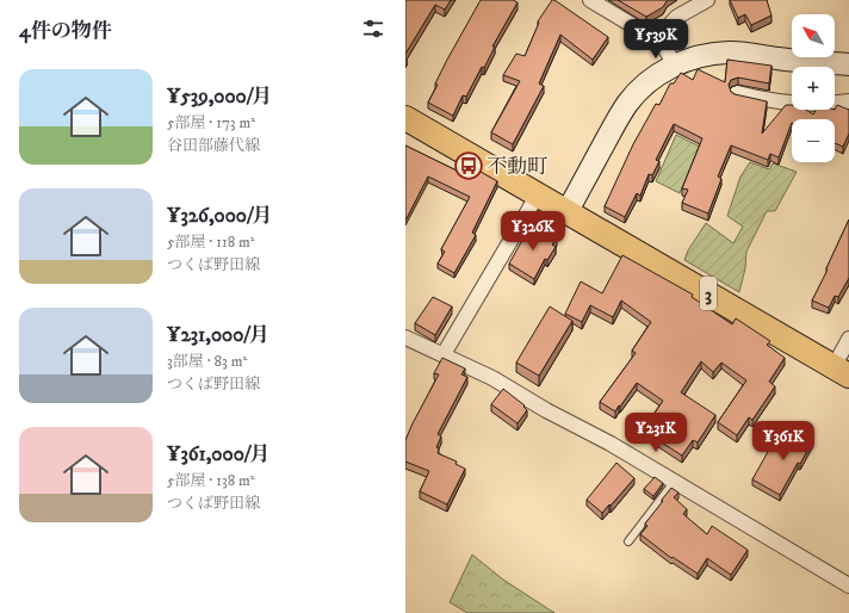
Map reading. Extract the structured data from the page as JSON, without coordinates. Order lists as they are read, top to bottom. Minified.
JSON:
{"streets":{"main road":["3"]},"places":{"bus stop":["不動町"]},"north":"top left","page":{"heading":"4件の物件","map_buttons":["+","−"],"price":["¥539K","¥326K","¥231K","¥361K"],"list":[{"name":"¥539,000/月","note":"5部屋 · 173 m² · 谷田部藤代線"},{"name":"¥326,000/月","note":"5部屋 · 118 m² · つくば野田線"},{"name":"¥231,000/月","note":"3部屋 · 83 m² · つくば野田線"},{"name":"¥361,000/月","note":"5部屋 · 138 m² · つくば野田線"}]}}
